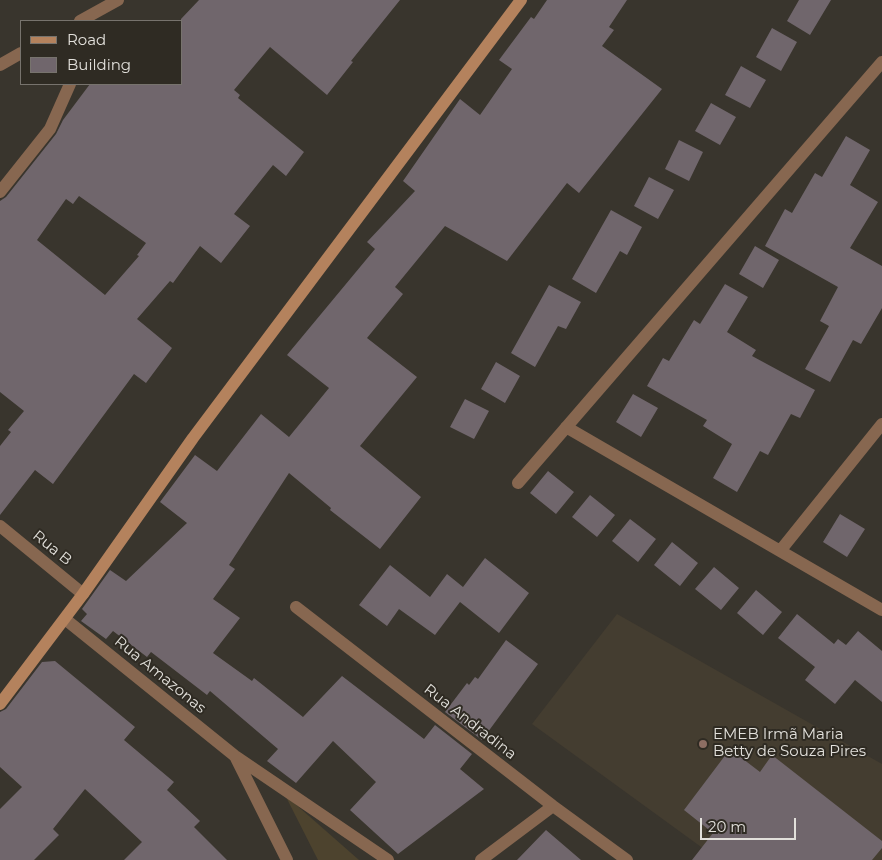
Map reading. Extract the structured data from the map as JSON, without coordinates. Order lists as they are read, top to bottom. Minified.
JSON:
{"streets":{"street":["Rua B","Rua Amazonas","Rua Andradina"]},"places":["EMEB Irmã Maria Betty de Souza Pires"],"legend":["Road","Building"],"scale_bar":"20 m"}
